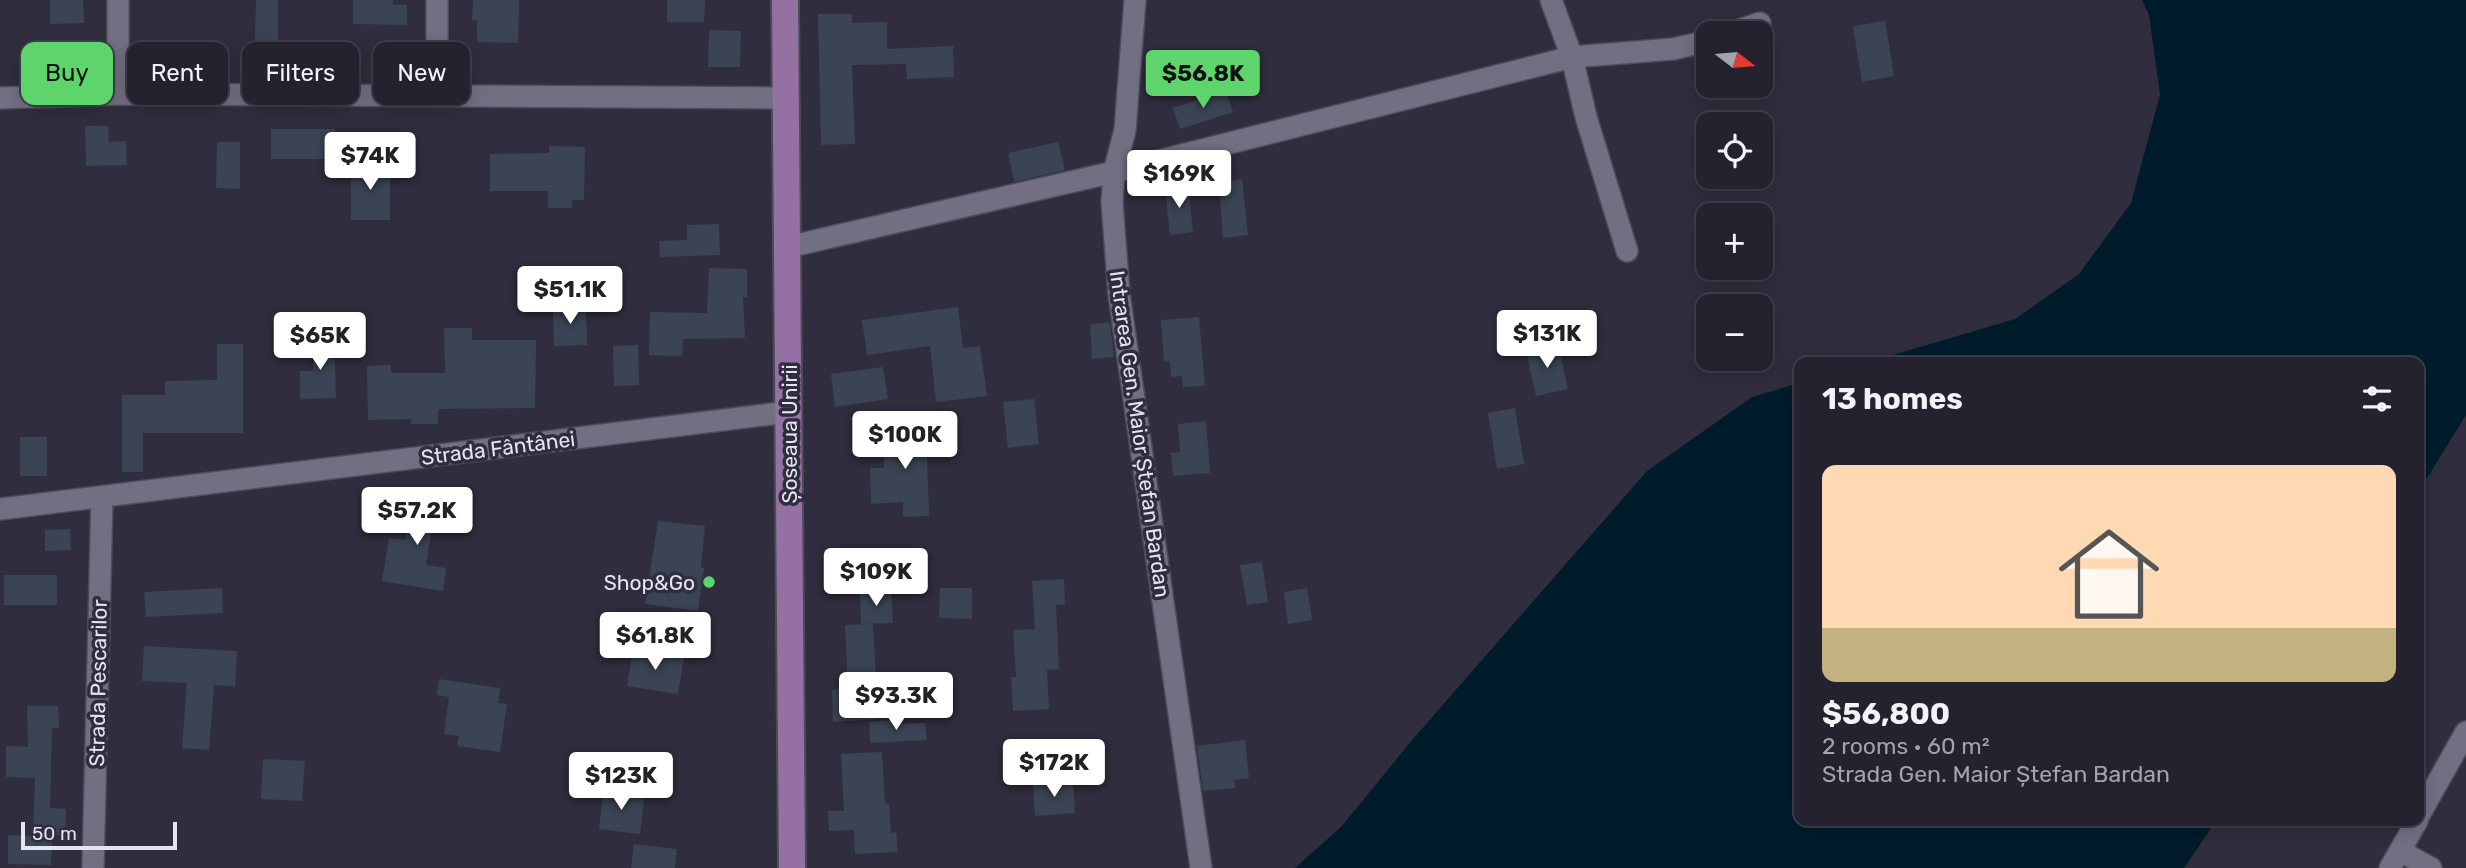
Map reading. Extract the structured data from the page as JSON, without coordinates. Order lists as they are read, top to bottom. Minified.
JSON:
{"streets":{"main road":["Șoseaua Unirii"],"street":["Intrarea Gen. Maior Ștefan Bardan","Strada Fântânei","Strada Pescarilor"]},"crossings":[["Șoseaua Unirii","Strada Fântânei"],["Strada Fântânei","Strada Pescarilor"]],"places":["Shop&Go"],"scale_bar":"50 m","north":"right","page":{"map_buttons":["+","−"],"chip":["Buy","Rent","Filters","New"],"price":["$56.8K","$74K","$169K","$51.1K","$131K","$65K","$100K","$57.2K","$109K","$61.8K","$93.3K","$172K","$123K"],"heading":"13 homes","list":[{"name":"$56,800","note":"2 rooms · 60 m² · Strada Gen. Maior Ștefan Bardan"}],"scale":"50 m"}}
